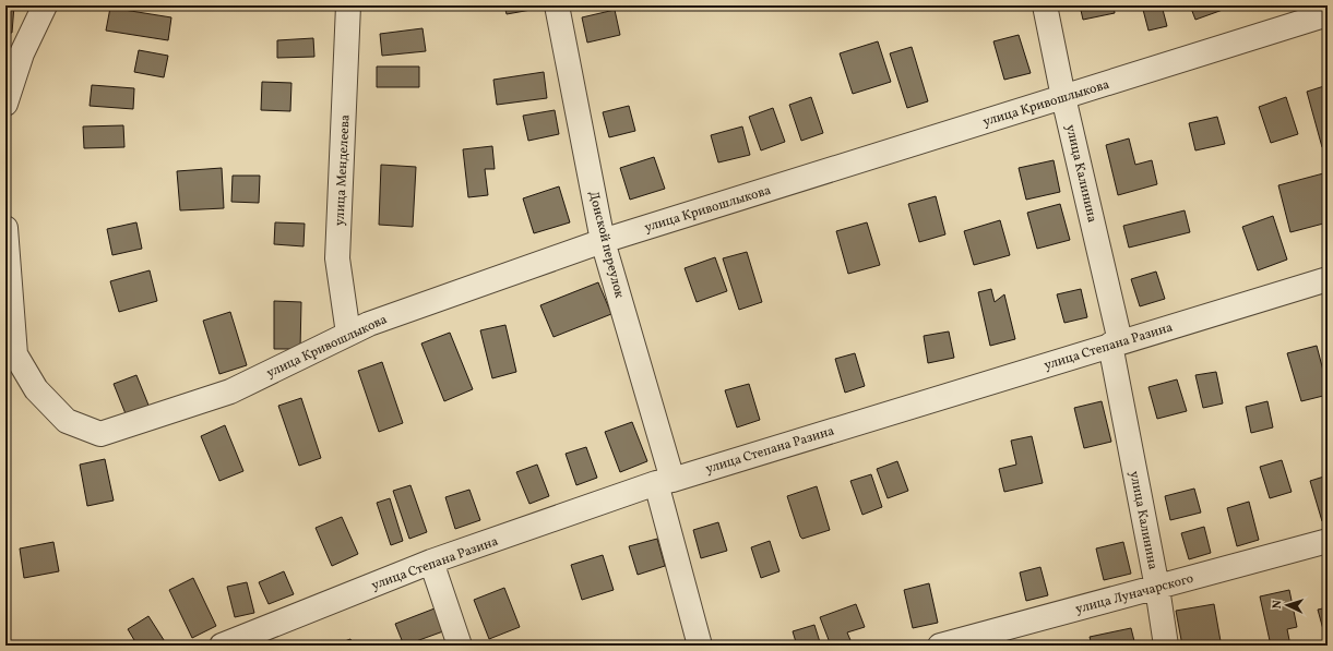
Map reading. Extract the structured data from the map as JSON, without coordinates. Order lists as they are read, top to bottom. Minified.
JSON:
{"streets":{"street":["улица Кривошлыкова","улица Менделеева","улица Калинина","Донской переулок","улица Степана Разина","улица Луначарского"]},"crossings":[["улица Кривошлыкова","улица Менделеева"],["улица Кривошлыкова","улица Калинина"],["улица Кривошлыкова","Донской переулок"],["улица Калинина","улица Степана Разина"],["улица Калинина","улица Луначарского"],["Донской переулок","улица Степана Разина"]],"north":"left"}
